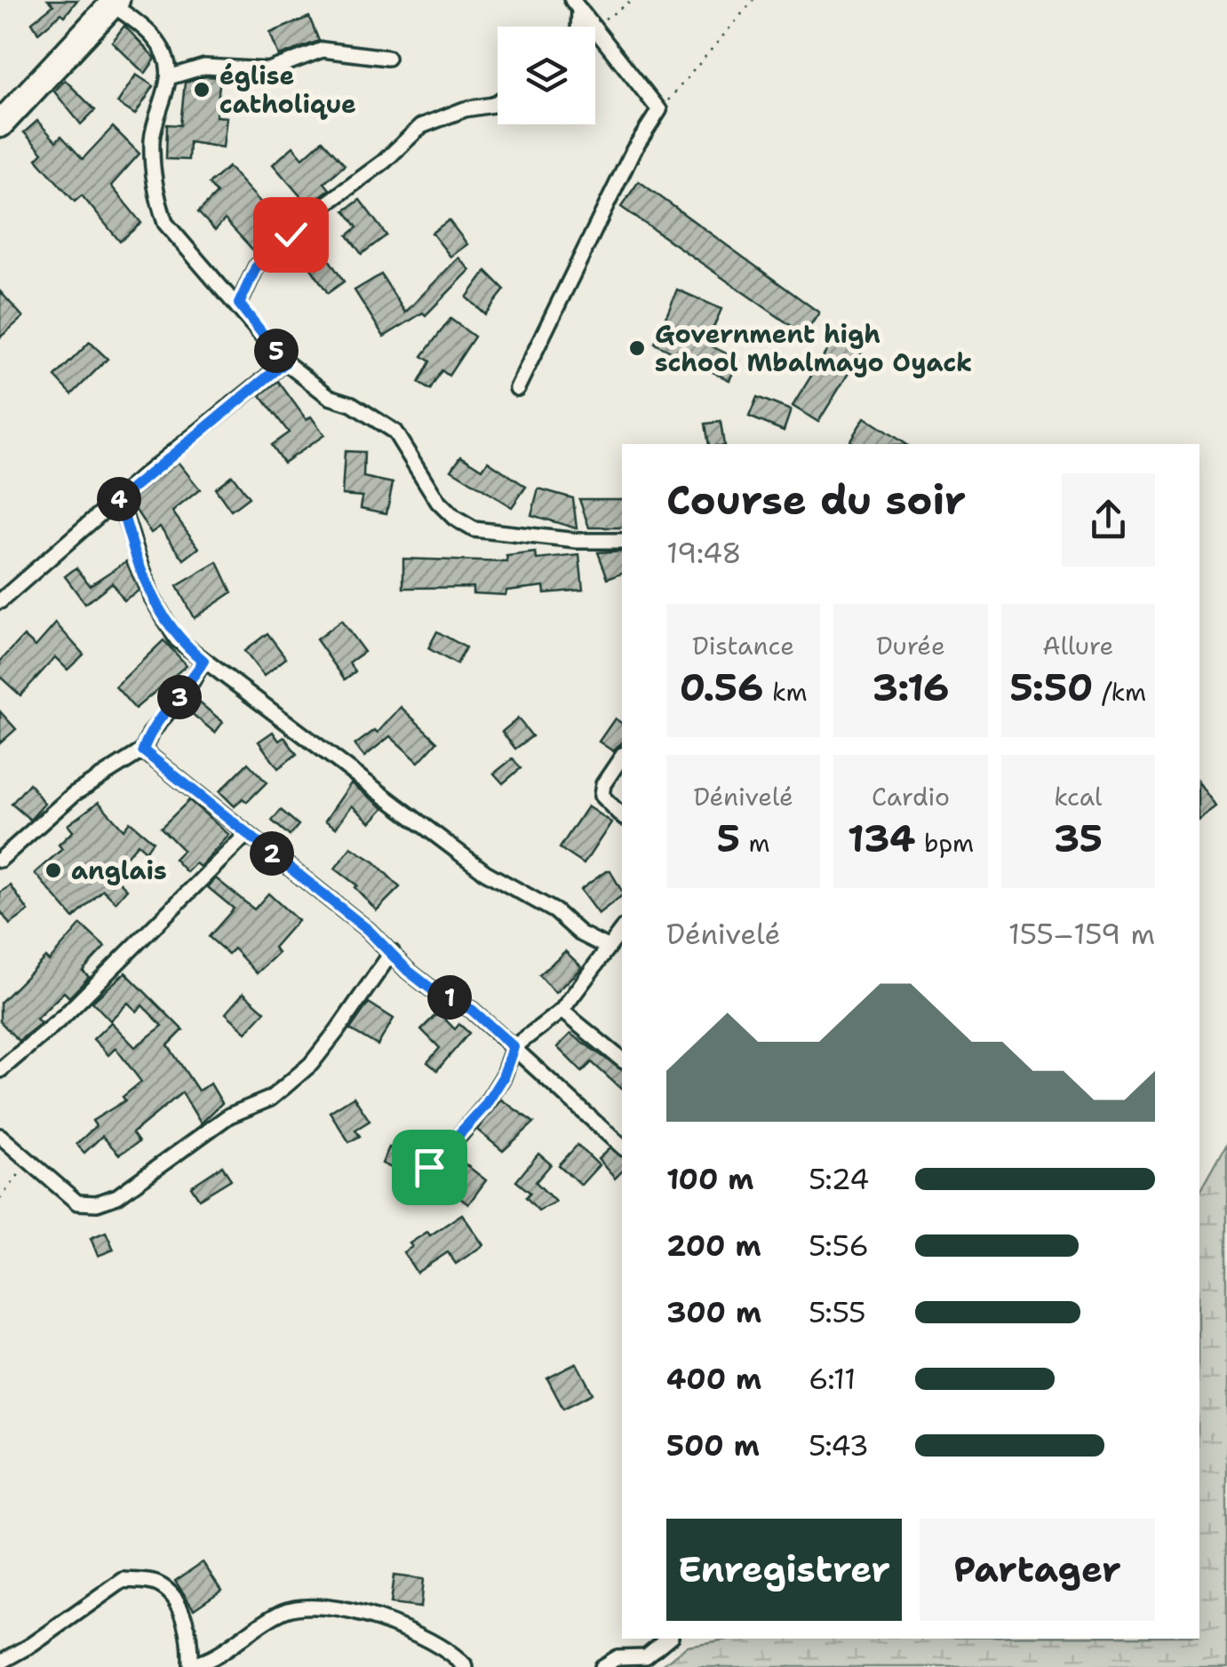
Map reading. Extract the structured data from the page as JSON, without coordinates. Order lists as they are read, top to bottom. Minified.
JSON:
{"places":["église catholique","Government high school Mbalmayo Oyack","anglais"],"page":{"pins":["5","4","3","2","1"],"heading":["Course du soir","19:48"],"stats":[["Distance","0.56 km"],["Durée","3:16"],["Allure","5:50 /km"],["Dénivelé","5 m"],["Cardio","134 bpm"],["kcal","35"]],"chart":["Dénivelé","155–159 m"],"list":[{"name":"100 m","note":"5:24"},{"name":"200 m","note":"5:56"},{"name":"300 m","note":"5:55"},{"name":"400 m","note":"6:11"},{"name":"500 m","note":"5:43"}],"buttons":["Enregistrer","Partager"]}}
